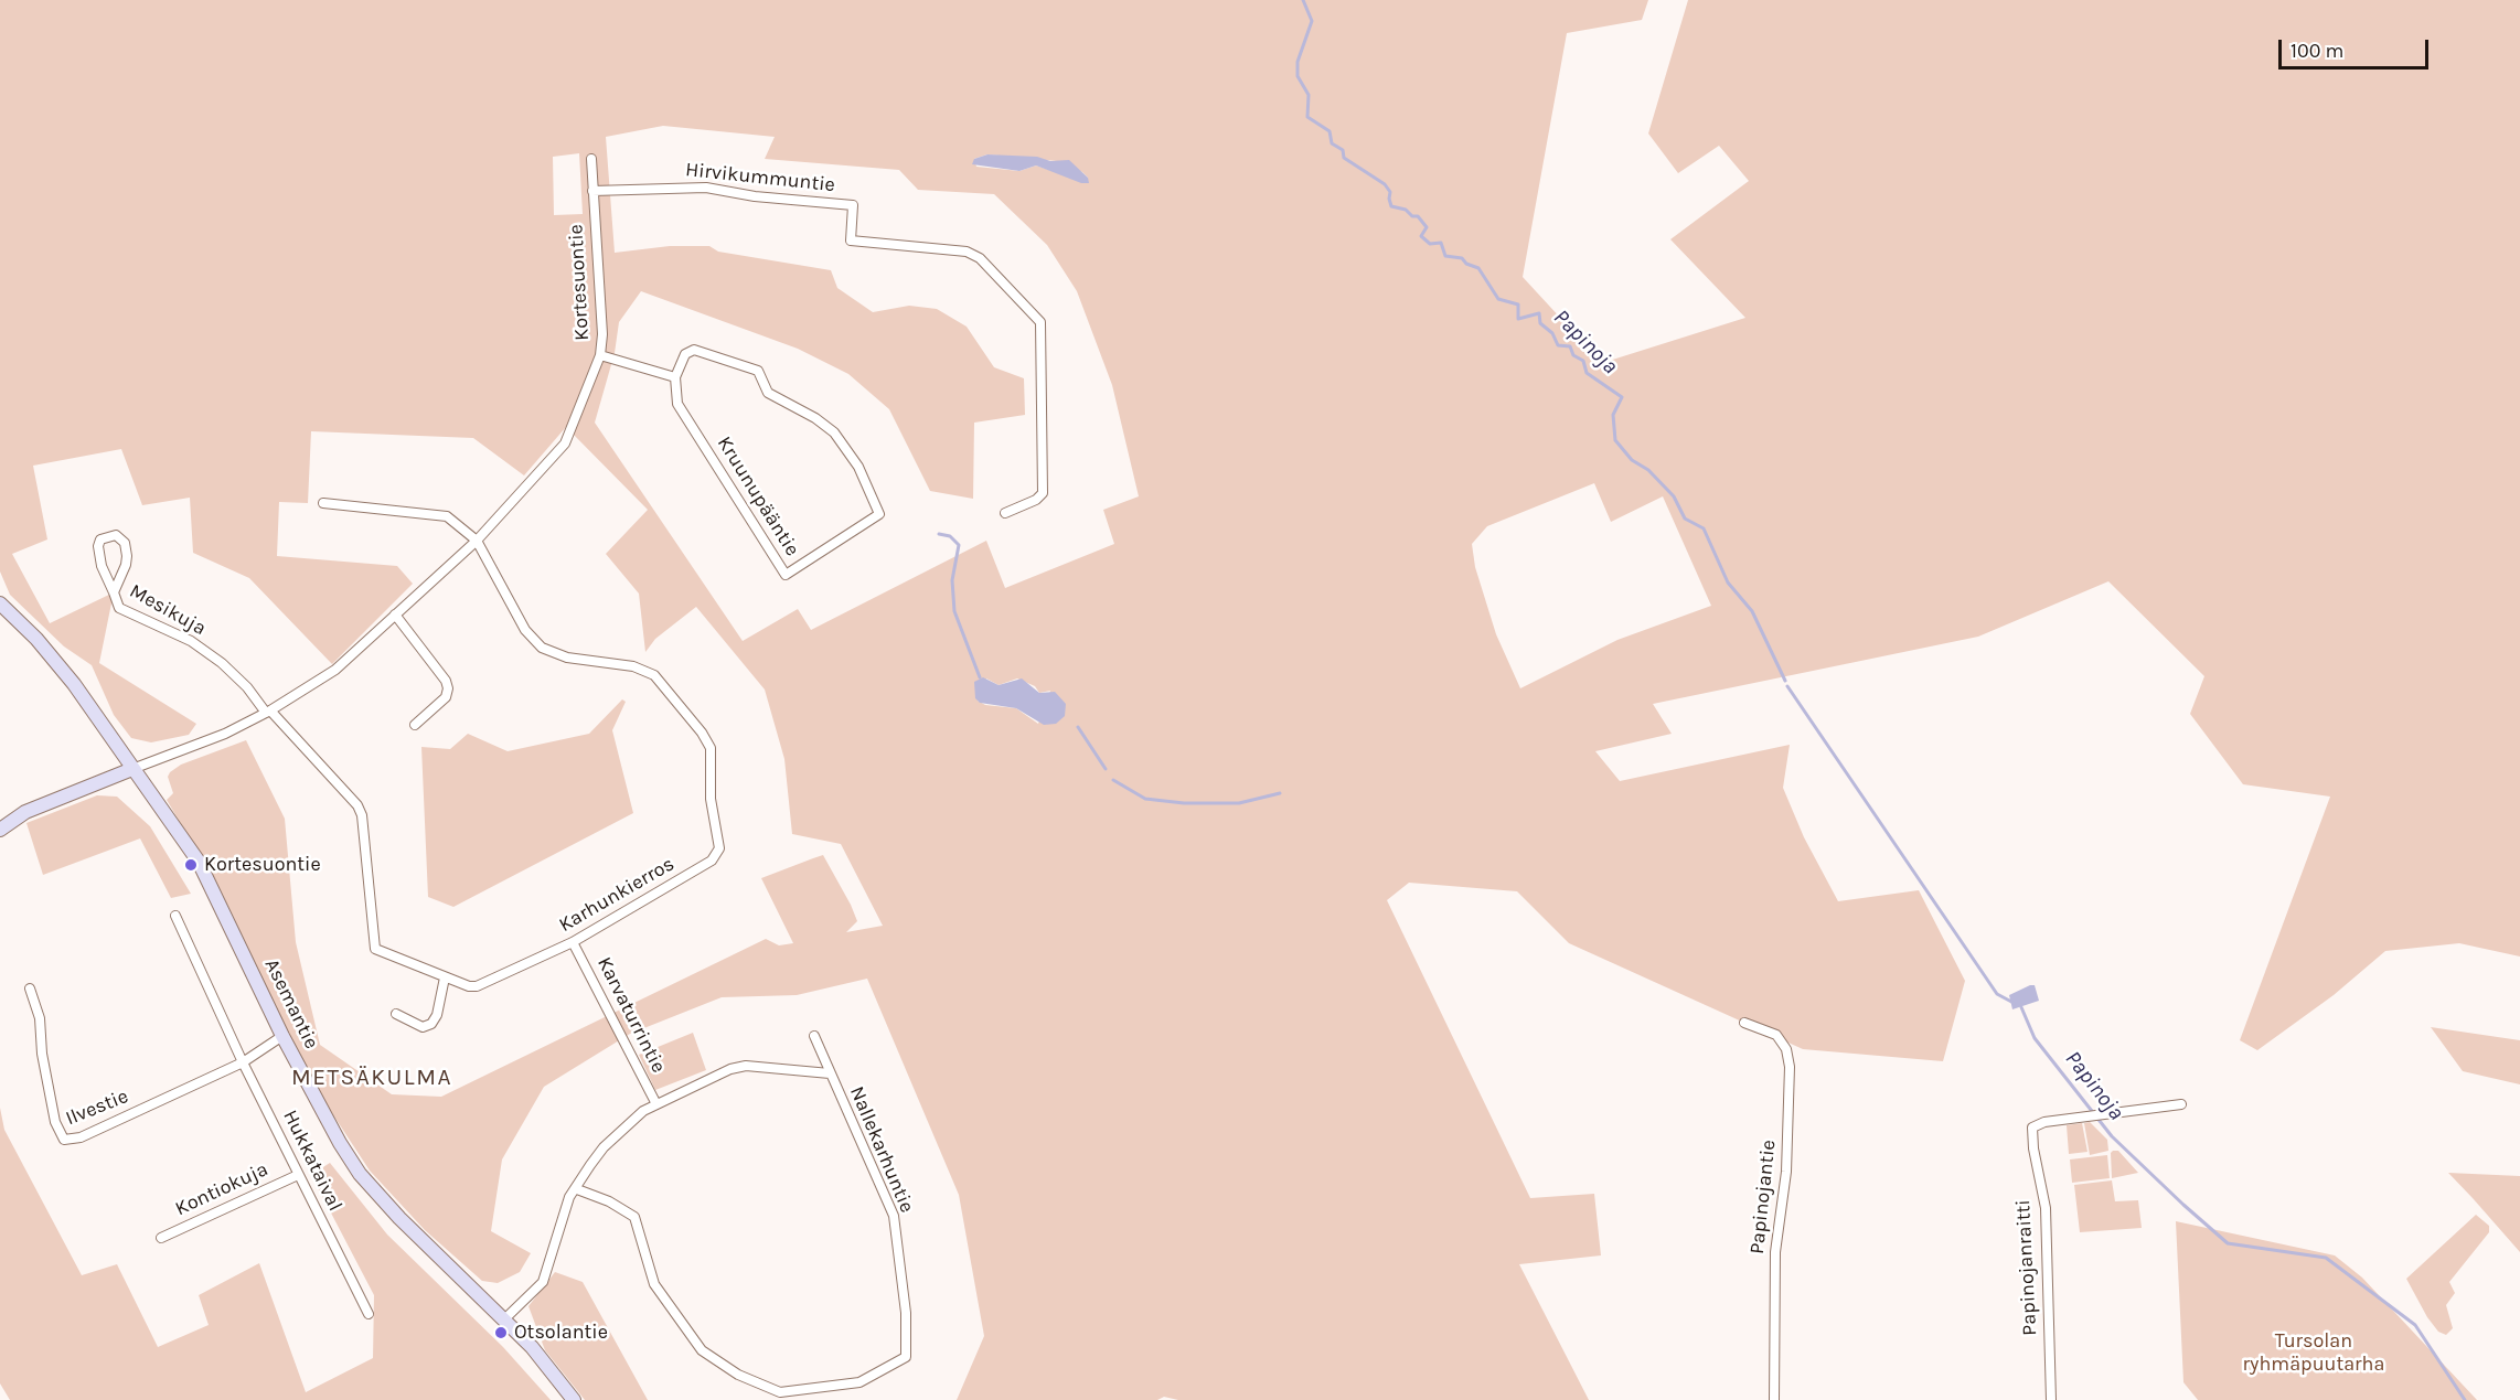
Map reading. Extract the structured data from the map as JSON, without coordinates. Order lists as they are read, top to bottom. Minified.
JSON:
{"streets":{"main road":["Asemantie"],"street":["Hirvikummuntie","Kortesuontie","Kruunupääntie","Mesikuja","Karhunkierros","Karvaturrintie","Ilvestie","Nallekarhuntie","Hukkataival","Kontiokuja","Papinojantie","Papinojanraitti"]},"crossings":[["Hirvikummuntie","Kortesuontie"],["Kortesuontie","Mesikuja"],["Kortesuontie","Karhunkierros"],["Kortesuontie","Asemantie"],["Mesikuja","Karhunkierros"],["Karhunkierros","Karvaturrintie"],["Asemantie","Ilvestie"],["Ilvestie","Hukkataival"],["Hukkataival","Kontiokuja"]],"districts":["METSÄKULMA"],"water":["Papinoja"],"parks":["Tursolan ryhmäpuutarha"],"places":["Kortesuontie","Otsolantie"],"scale_bar":"100 m"}
